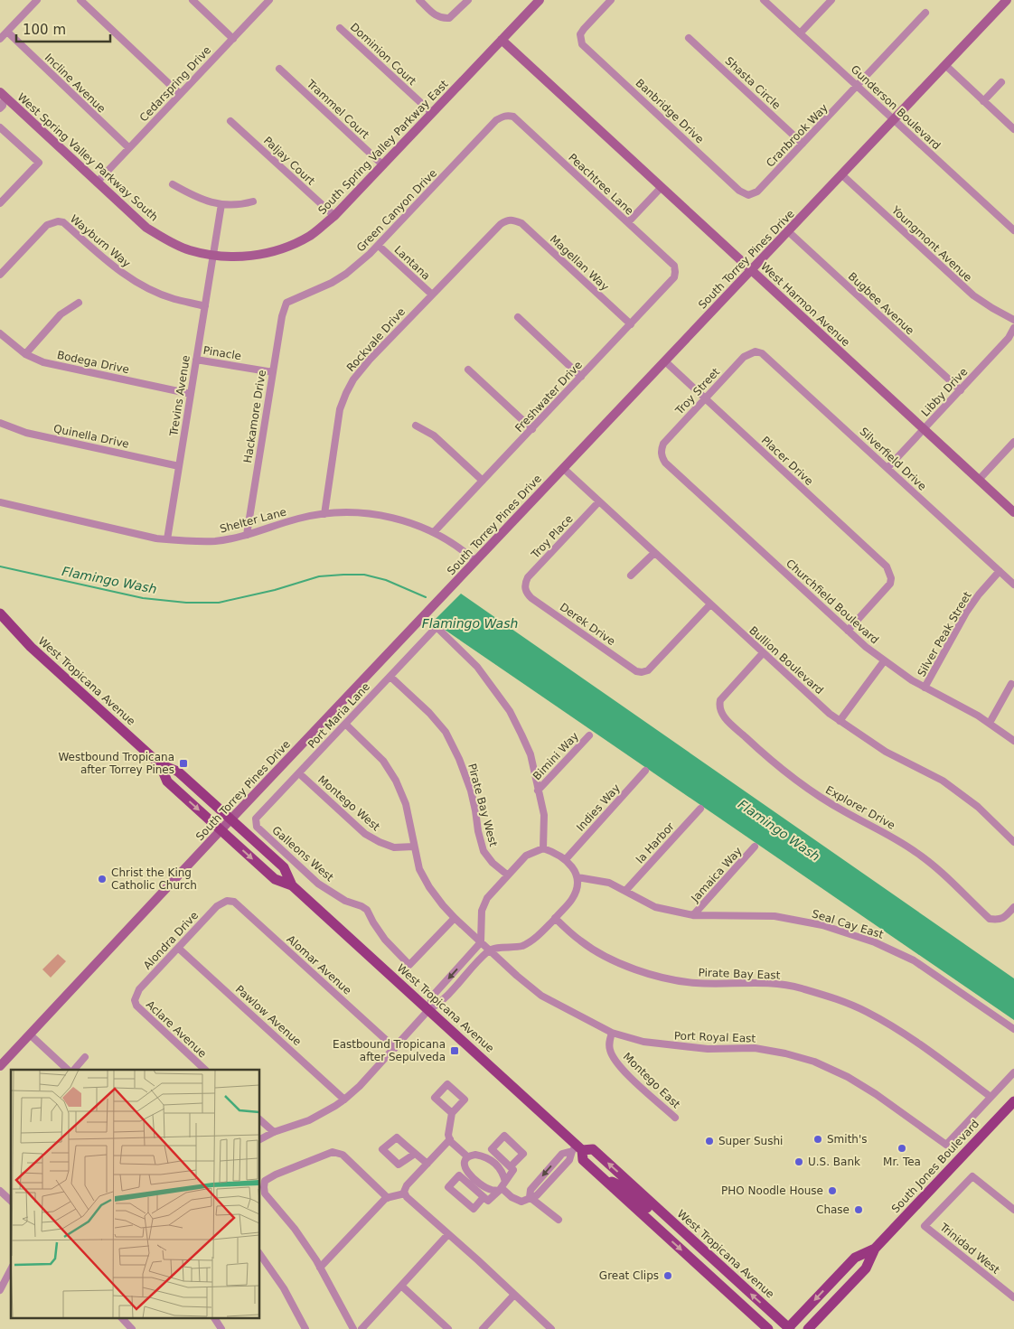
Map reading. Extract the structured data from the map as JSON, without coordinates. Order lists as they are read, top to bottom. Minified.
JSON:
{"streets":{"main road":["South Spring Valley Parkway East","West Spring Valley Parkway South","South Torrey Pines Drive","West Harmon Avenue","West Tropicana Avenue","South Jones Boulevard"],"street":["Dominion Court","Incline Avenue","Shasta Circle","Cedarspring Drive","Gunderson Boulevard","Trammel Court","Banbridge Drive","Cranbrook Way","Paljay Court","Peachtree Lane","Green Canyon Drive","Wayburn Way","Youngmont Avenue","Lantana","Magellan Way","Bugbee Avenue","Rockvale Drive","Pinacle","Bodega Drive","Troy Street","Libby Drive","Trevins Avenue","Freshwater Drive","Hackamore Drive","Quinella Drive","Silverfield Drive","Placer Drive","Shelter Lane","Troy Place","Churchfield Boulevard","Derek Drive","Silver Peak Street","Bullion Boulevard","Port Maria Lane","Bimini Way","Montego West","Pirate Bay West","Indies Way","Explorer Drive","la Harbor","Galleons West","Jamaica Way","Seal Cay East","Alondra Drive","Alomar Avenue","Pirate Bay East","Pawlow Avenue","Aclare Avenue","Port Royal East","Montego East","Trinidad West"]},"crossings":[["Dominion Court","South Spring Valley Parkway East"],["Incline Avenue","Cedarspring Drive"],["Shasta Circle","Cranbrook Way"],["Cedarspring Drive","West Spring Valley Parkway South"],["Gunderson Boulevard","Cranbrook Way"],["Gunderson Boulevard","South Torrey Pines Drive"],["Trammel Court","South Spring Valley Parkway East"],["Banbridge Drive","Cranbrook Way"],["South Spring Valley Parkway East","West Spring Valley Parkway South"],["South Spring Valley Parkway East","Paljay Court"],["South Spring Valley Parkway East","West Harmon Avenue"],["South Spring Valley Parkway East","Trevins Avenue"],["West Spring Valley Parkway South","Trevins Avenue"],["Peachtree Lane","Green Canyon Drive"],["Peachtree Lane","Freshwater Drive"],["Green Canyon Drive","Lantana"],["Green Canyon Drive","Hackamore Drive"],["Wayburn Way","Trevins Avenue"],["Youngmont Avenue","South Torrey Pines Drive"],["South Torrey Pines Drive","Bugbee Avenue"],["South Torrey Pines Drive","West Harmon Avenue"],["South Torrey Pines Drive","Placer Drive"],["South Torrey Pines Drive","Shelter Lane"],["South Torrey Pines Drive","Bullion Boulevard"],["South Torrey Pines Drive","West Tropicana Avenue"],["Lantana","Rockvale Drive"],["Magellan Way","Rockvale Drive"],["Magellan Way","Freshwater Drive"],["Bugbee Avenue","Libby Drive"],["West Harmon Avenue","Libby Drive"],["Rockvale Drive","Shelter Lane"],["Pinacle","Trevins Avenue"],["Pinacle","Hackamore Drive"],["Bodega Drive","Trevins Avenue"],["Troy Street","Silverfield Drive"],["Troy Street","Placer Drive"],["Troy Street","Churchfield Boulevard"],["Libby Drive","Silverfield Drive"],["Trevins Avenue","Quinella Drive"],["Trevins Avenue","Shelter Lane"],["Freshwater Drive","Shelter Lane"],["Hackamore Drive","Shelter Lane"],["Silverfield Drive","Silver Peak Street"],["Placer Drive","Churchfield Boulevard"],["Troy Place","Derek Drive"],["Troy Place","Bullion Boulevard"],["Churchfield Boulevard","Silver Peak Street"],["Derek Drive","Bullion Boulevard"],["Bullion Boulevard","Explorer Drive"],["West Tropicana Avenue","South Jones Boulevard"],["Port Maria Lane","Bimini Way"],["Port Maria Lane","Montego West"],["Port Maria Lane","Pirate Bay West"],["Port Maria Lane","Galleons West"],["Port Maria Lane","Port Royal East"],["Montego West","Port Royal East"],["la Harbor","Seal Cay East"],["Galleons West","Port Royal East"],["Jamaica Way","Seal Cay East"],["Alondra Drive","Alomar Avenue"],["Alondra Drive","Pawlow Avenue"],["Alondra Drive","Aclare Avenue"],["Pirate Bay East","Port Royal East"],["Port Royal East","Montego East"]],"water":["Flamingo Wash"],"places":{"transit":["Westbound Tropicana after Torrey Pines","Eastbound Tropicana after Sepulveda"],"other":["Christ the King Catholic Church","Smith's","Super Sushi","Mr. Tea","U.S. Bank","PHO Noodle House","Chase","Great Clips"]},"scale_bar":"100 m"}
